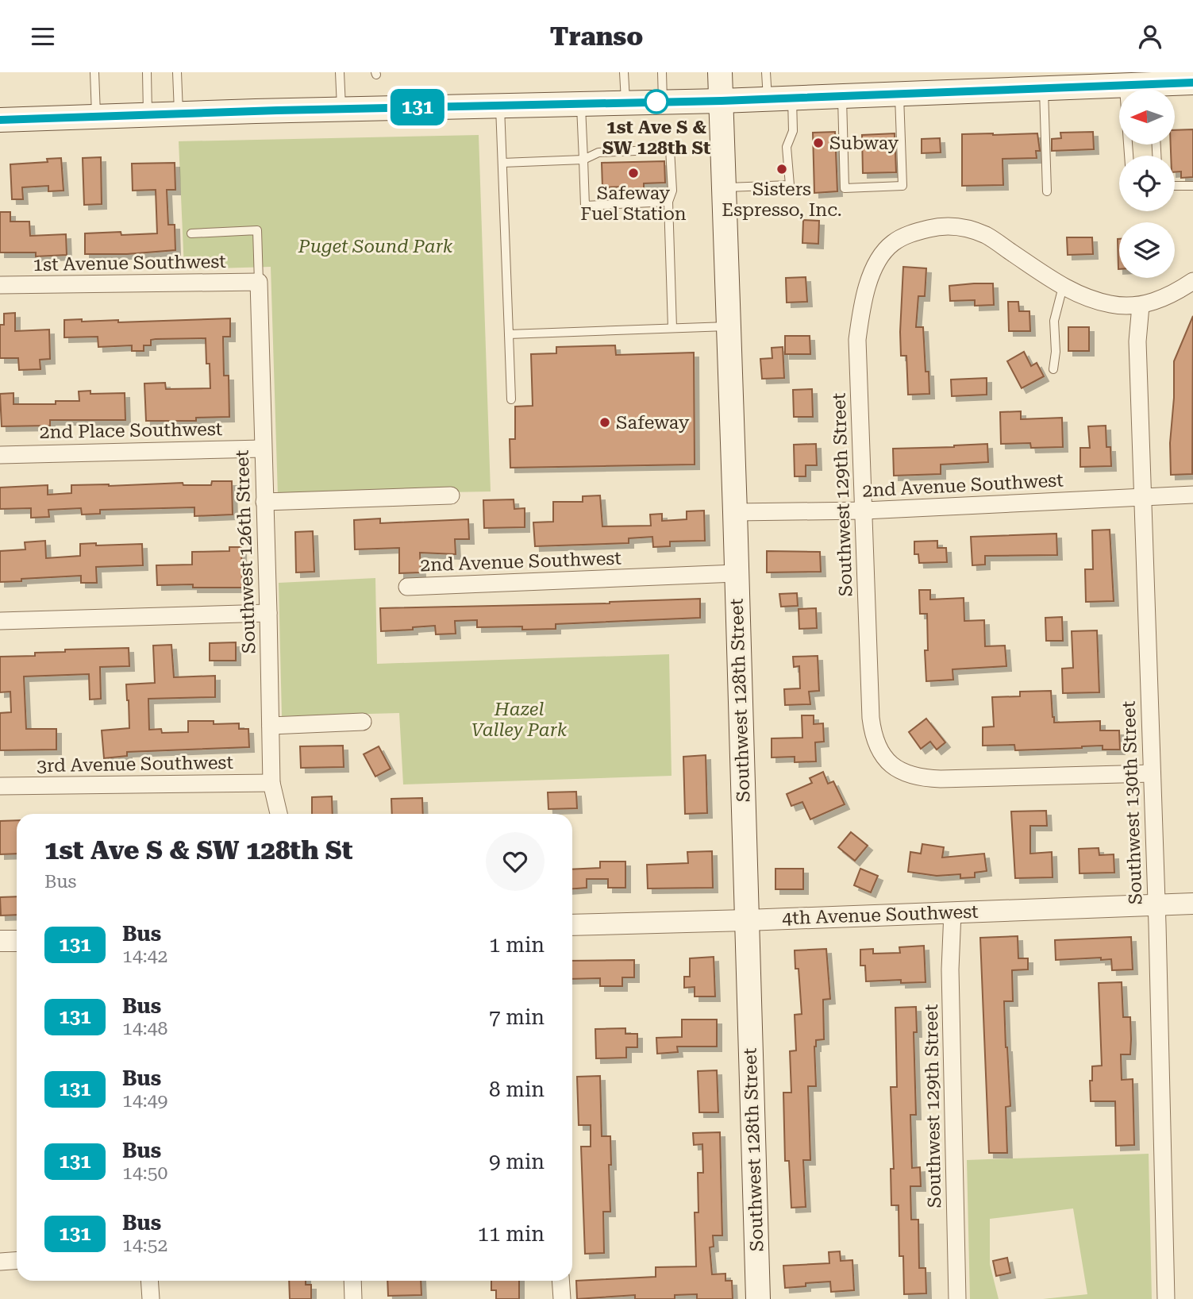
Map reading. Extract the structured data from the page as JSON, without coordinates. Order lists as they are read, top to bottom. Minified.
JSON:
{"streets":{"main road":["Southwest 128th Street"],"street":["1st Avenue Southwest","2nd Place Southwest","2nd Avenue Southwest","Southwest 129th Street","Southwest 126th Street","3rd Avenue Southwest","Southwest 130th Street","4th Avenue Southwest"]},"crossings":[["1st Avenue Southwest","Southwest 126th Street"],["2nd Place Southwest","Southwest 126th Street"],["2nd Avenue Southwest","Southwest 129th Street"],["2nd Avenue Southwest","Southwest 128th Street"],["2nd Avenue Southwest","Southwest 130th Street"],["Southwest 129th Street","Southwest 130th Street"],["Southwest 129th Street","4th Avenue Southwest"],["Southwest 126th Street","3rd Avenue Southwest"],["Southwest 128th Street","4th Avenue Southwest"],["Southwest 130th Street","4th Avenue Southwest"]],"parks":["Puget Sound Park","Hazel Valley Park"],"places":["1st Ave S & SW 128th St","Subway","Sisters Espresso, Inc.","Safeway Fuel Station","Safeway"],"lines":["bus line 131"],"north":"left","page":{"header":"Transo","on_map":"131","heading":["1st Ave S & SW 128th St","Bus"],"list":[{"mark":"131","name":"Bus","note":"14:42","value":"1 min"},{"mark":"131","name":"Bus","note":"14:48","value":"7 min"},{"mark":"131","name":"Bus","note":"14:49","value":"8 min"},{"mark":"131","name":"Bus","note":"14:50","value":"9 min"},{"mark":"131","name":"Bus","note":"14:52","value":"11 min"}]}}
